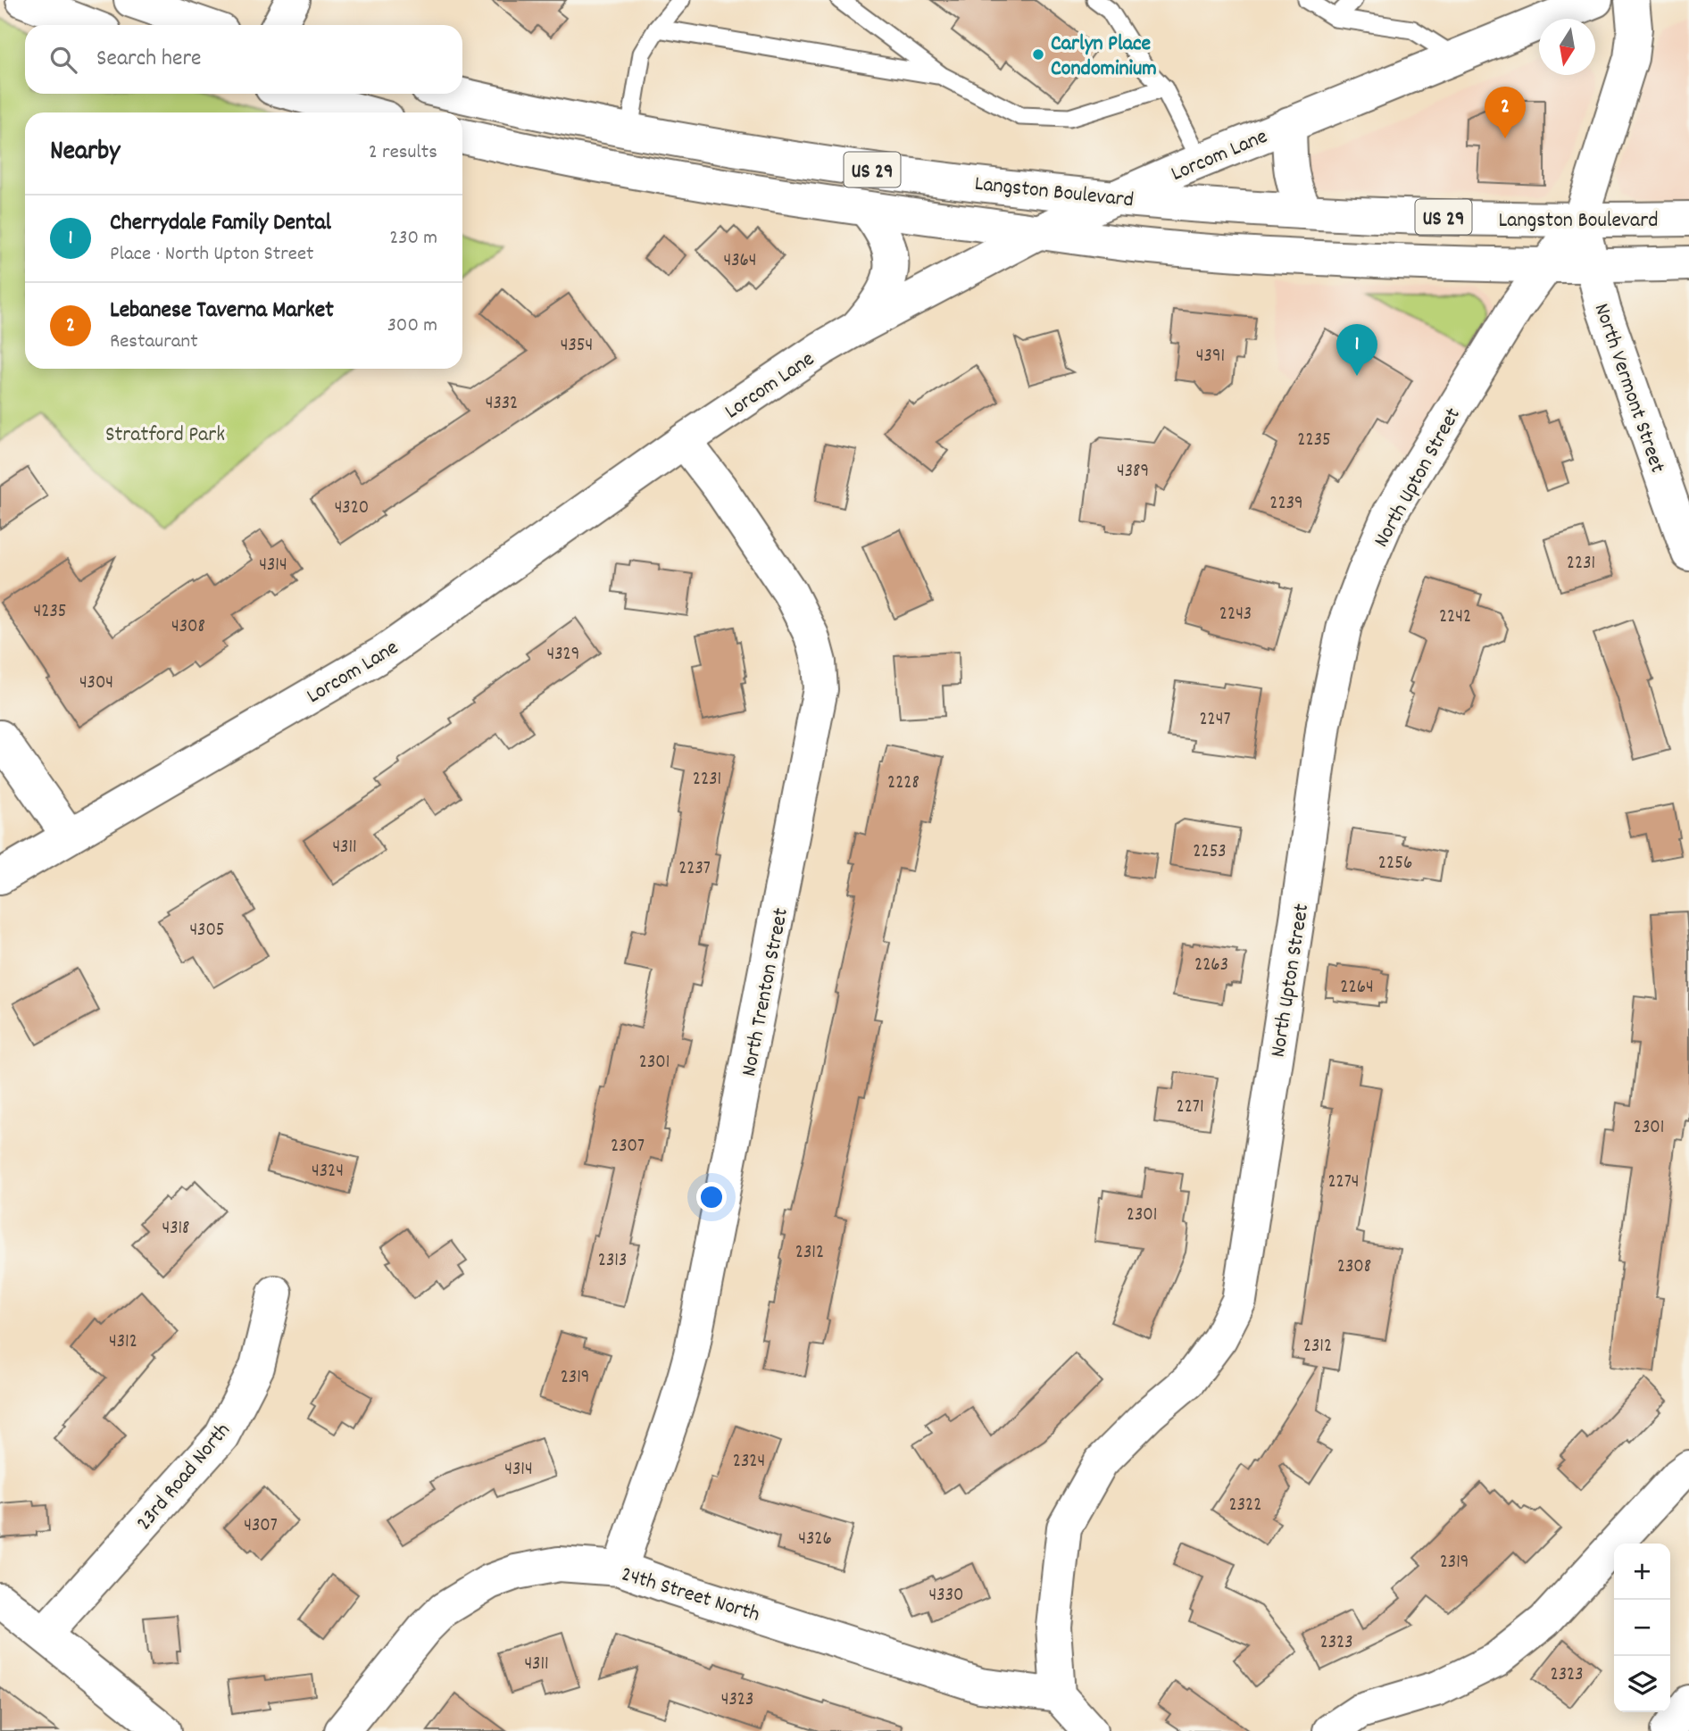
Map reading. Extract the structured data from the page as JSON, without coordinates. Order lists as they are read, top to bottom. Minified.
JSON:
{"streets":{"street":["Lorcom Lane","US 29","Langston Boulevard","North Vermont Street","North Upton Street","North Trenton Street","23rd Road North","24th Street North"]},"crossings":[["Lorcom Lane","Langston Boulevard"],["Lorcom Lane","North Trenton Street"],["Langston Boulevard","North Vermont Street"],["Langston Boulevard","North Upton Street"],["North Vermont Street","North Upton Street"],["North Upton Street","24th Street North"],["North Trenton Street","24th Street North"]],"parks":["Stratford Park"],"places":["Carlyn Place Condominium"],"house_numbers":["4364","4354","4391","4332","2235","4389","2239","4320","2231","4314","4235","2243","2242","4308","4329","4304","2247","2231","2228","4311","2253","2256","2237","4305","2263","2264","2301","2271","2301","2307","4324","2274","2301","4318","2312","2313","2308","4312","2312","2319","2324","4314","2322","4307","4326","2319","4330","2323","4311","2323","4323"],"north":"bottom","page":{"search":"Search here","pins":["2","1"],"heading":["Nearby","2 results"],"list":[{"mark":"1","name":"Cherrydale Family Dental","note":"Place · North Upton Street","value":"230 m"},{"mark":"2","name":"Lebanese Taverna Market","note":"Restaurant","value":"300 m"}],"map_buttons":["+","−"]}}
